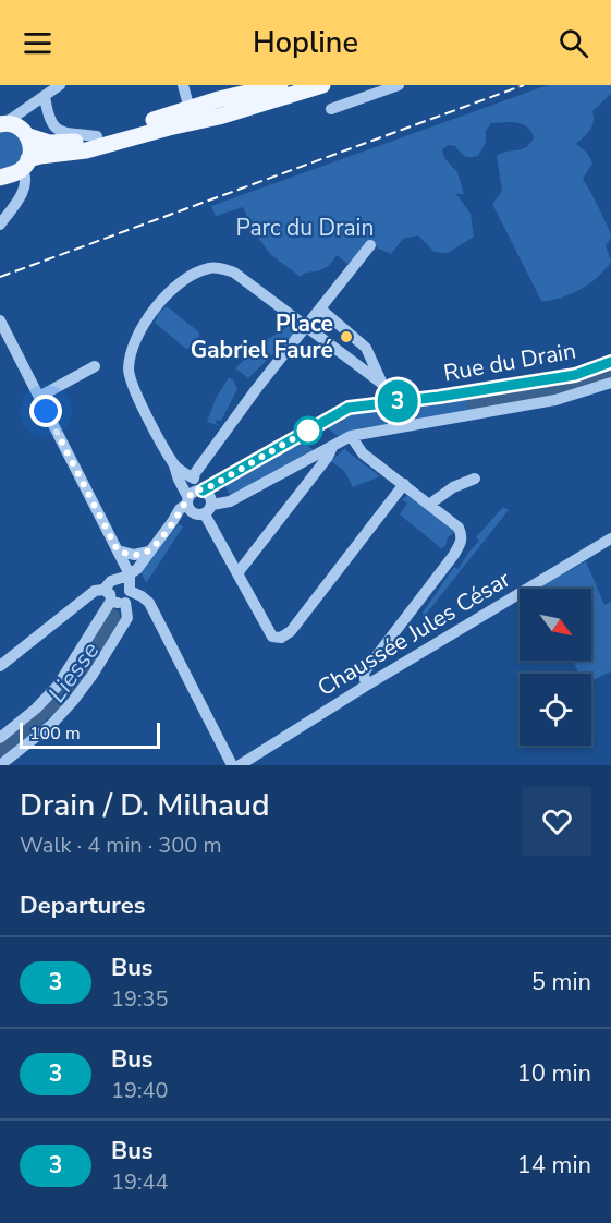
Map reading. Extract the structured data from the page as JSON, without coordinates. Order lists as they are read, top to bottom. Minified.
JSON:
{"streets":{"street":["Rue du Drain","Chaussée Jules César"]},"water":["Liesse"],"parks":["Parc du Drain"],"places":["Place Gabriel Fauré"],"lines":["bus line 3"],"scale_bar":"100 m","north":"bottom right","page":{"header":"Hopline","on_map":"3","scale":"100 m","heading":[["Drain / D. Milhaud","Walk · 4 min · 300 m"],"Departures"],"list":[{"mark":"3","name":"Bus","note":"19:35","value":"5 min"},{"mark":"3","name":"Bus","note":"19:40","value":"10 min"},{"mark":"3","name":"Bus","note":"19:44","value":"14 min"}]}}
